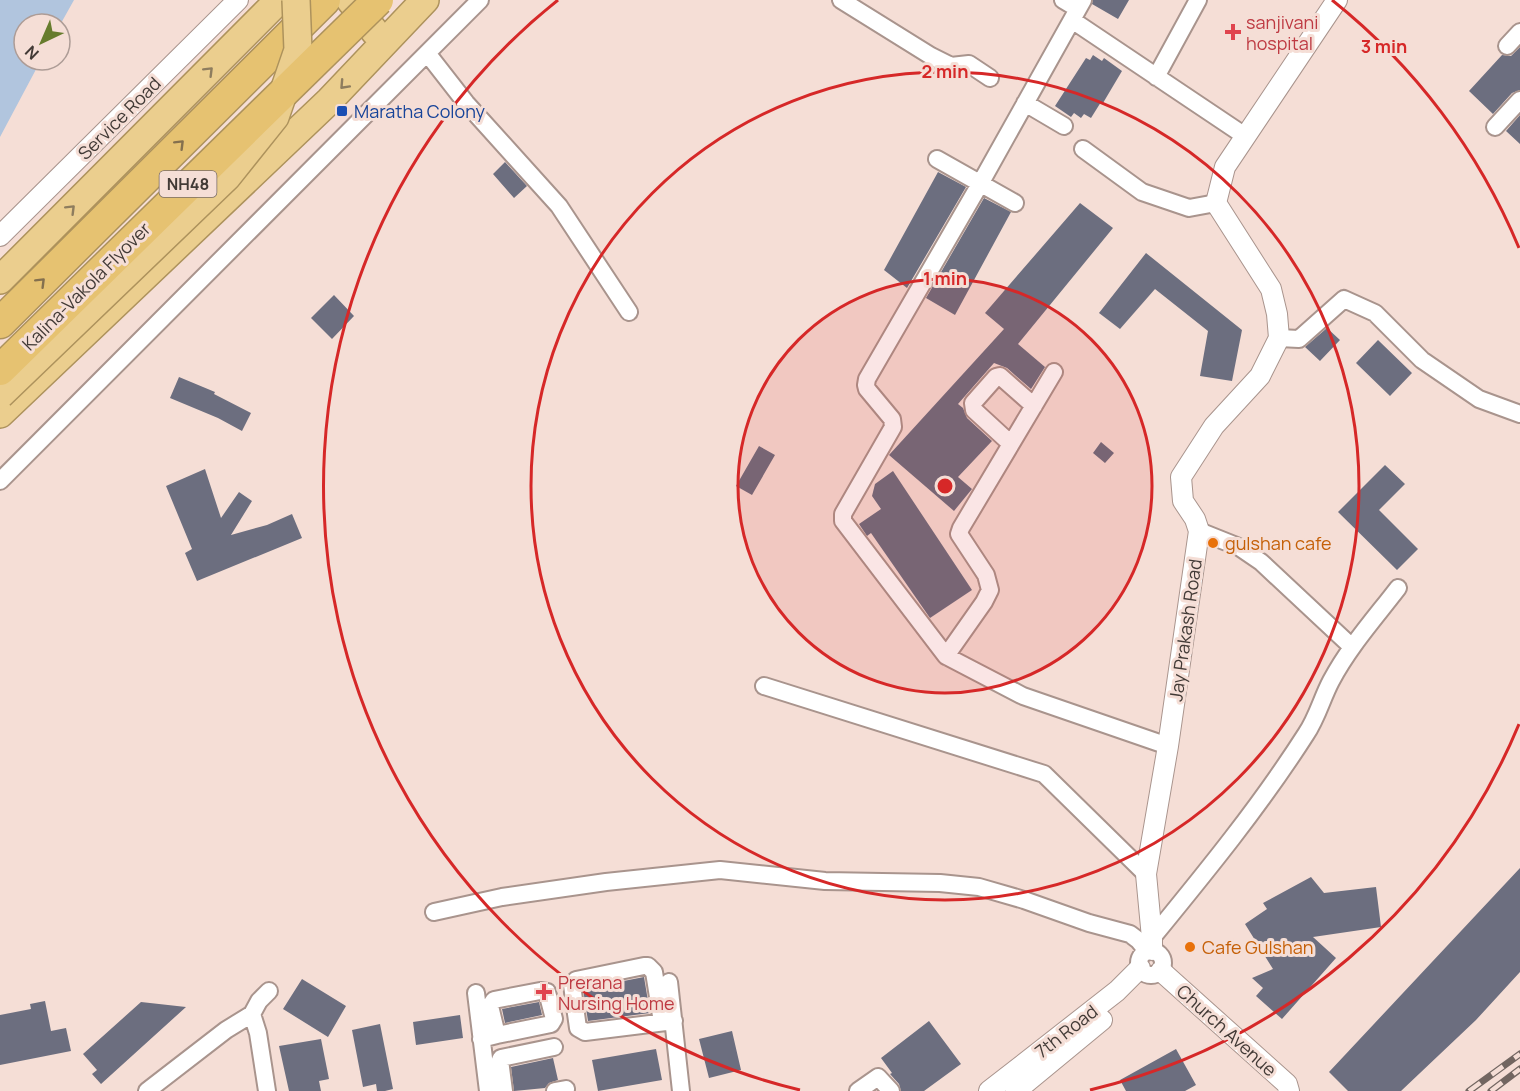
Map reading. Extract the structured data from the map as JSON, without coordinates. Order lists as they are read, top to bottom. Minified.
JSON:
{"streets":{"highway":["NH48","Kalina-Vakola Flyover"],"street":["Service Road","Jay Prakash Road","Church Avenue","7th Road"]},"crossings":[["Jay Prakash Road","Church Avenue"],["Jay Prakash Road","7th Road"],["Church Avenue","7th Road"]],"places":{"health":["sanjivani hospital","Prerana Nursing Home"],"transit":["Maratha Colony"],"other":["gulshan cafe","Cafe Gulshan"]},"north":"bottom left","rings":["3 min","2 min","1 min"]}
